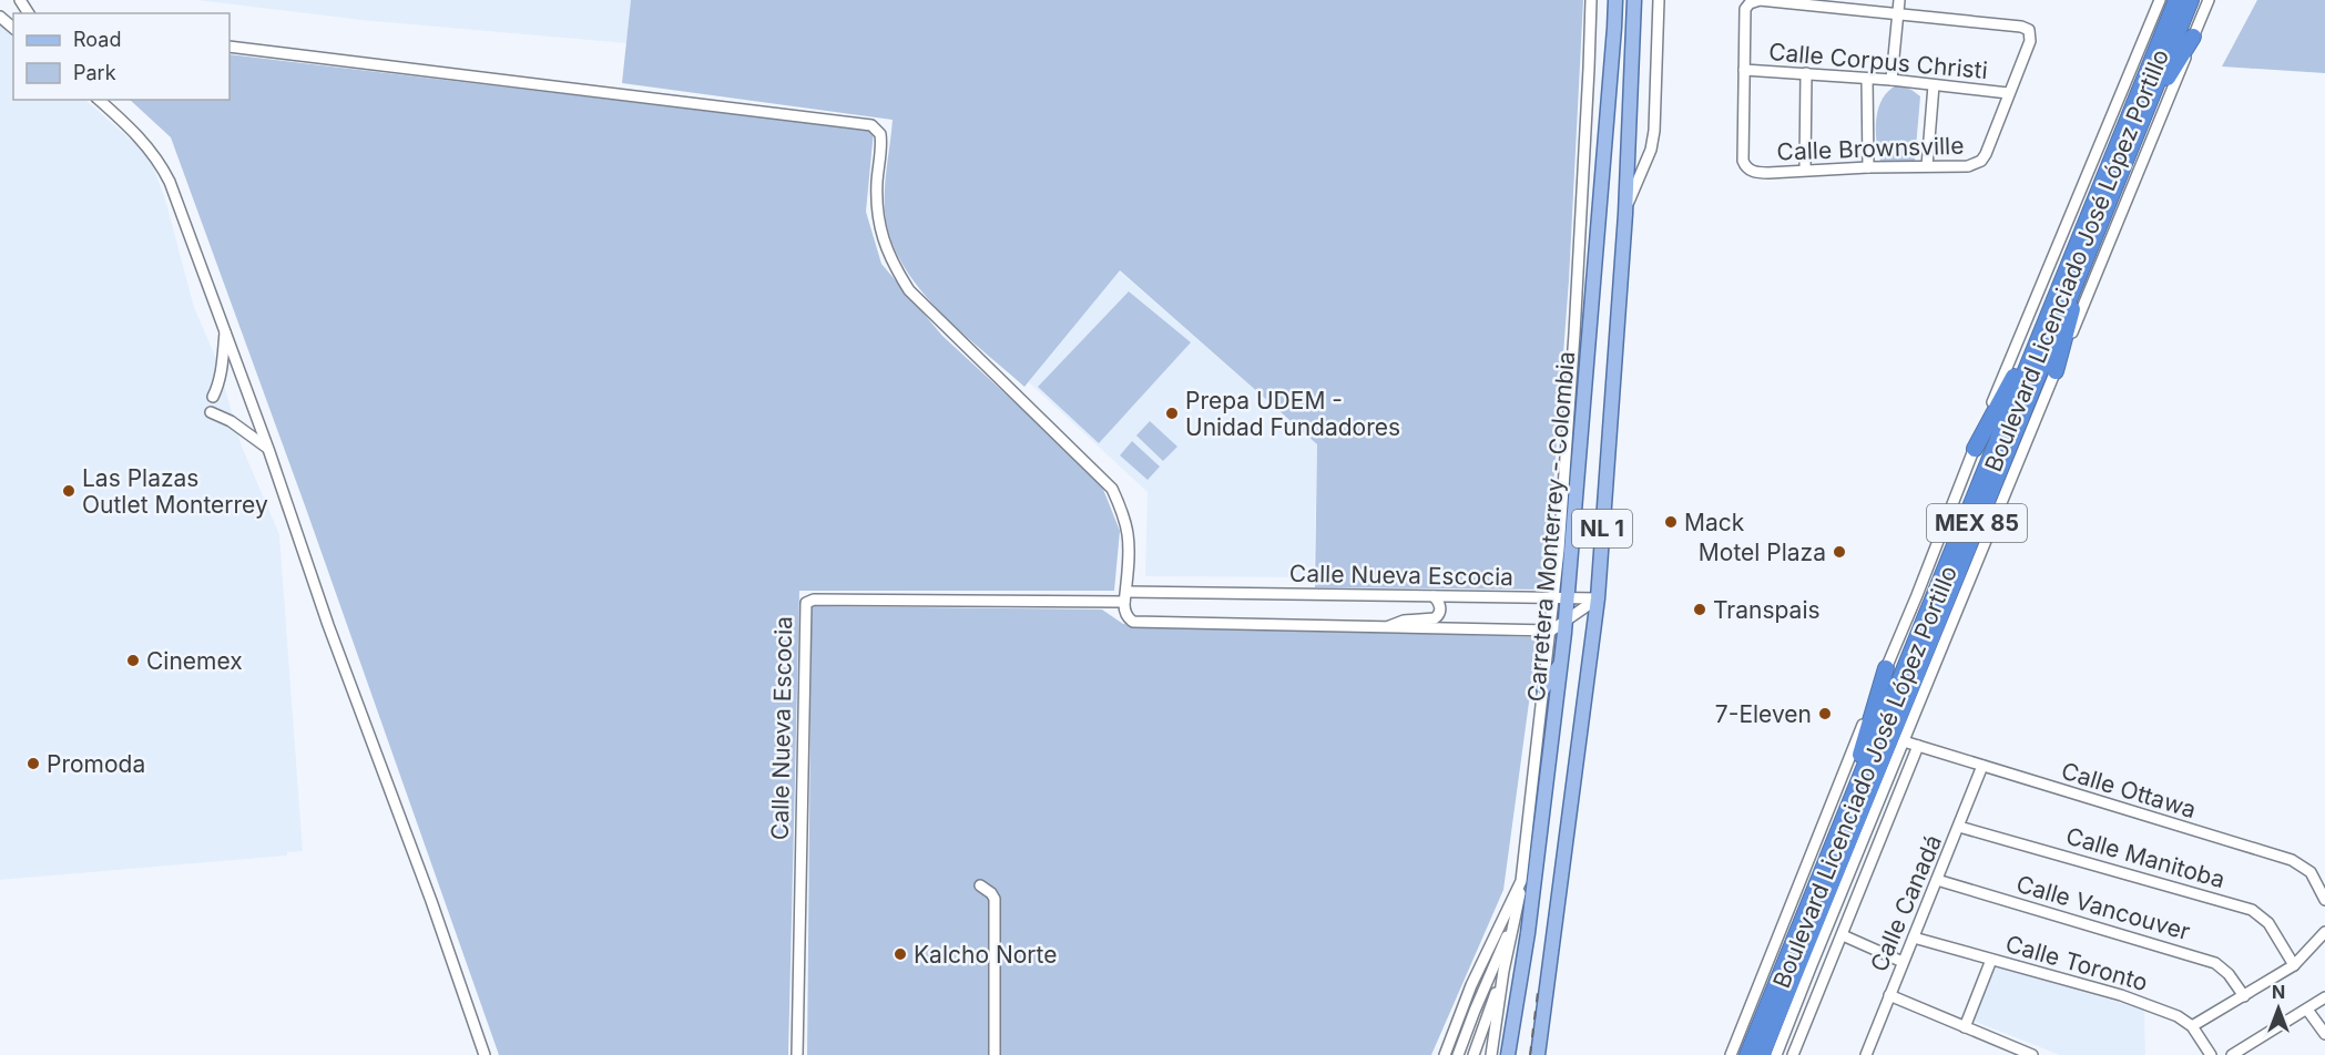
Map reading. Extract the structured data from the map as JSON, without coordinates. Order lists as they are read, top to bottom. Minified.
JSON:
{"streets":{"highway":["Boulevard Licenciado José López Portillo","MEX 85"],"main road":["Carretera Monterrey - Colombia","NL 1"],"street":["Calle Corpus Christi","Calle Brownsville","Calle Nueva Escocia","Calle Ottawa","Calle Manitoba","Calle Canadá","Calle Vancouver","Calle Toronto"]},"crossings":[["Calle Corpus Christi","Calle Brownsville"],["Boulevard Licenciado José López Portillo","Calle Ottawa"],["Carretera Monterrey - Colombia","NL 1"],["Carretera Monterrey - Colombia","Calle Nueva Escocia"],["NL 1","Calle Nueva Escocia"],["Calle Ottawa","Calle Canadá"],["Calle Manitoba","Calle Canadá"],["Calle Canadá","Calle Vancouver"],["Calle Canadá","Calle Toronto"]],"places":["Prepa UDEM - Unidad Fundadores","Las Plazas Outlet Monterrey","Mack","Motel Plaza","Transpais","Cinemex","7-Eleven","Promoda","Kalcho Norte"],"legend":["Road","Park"],"north":"top"}
